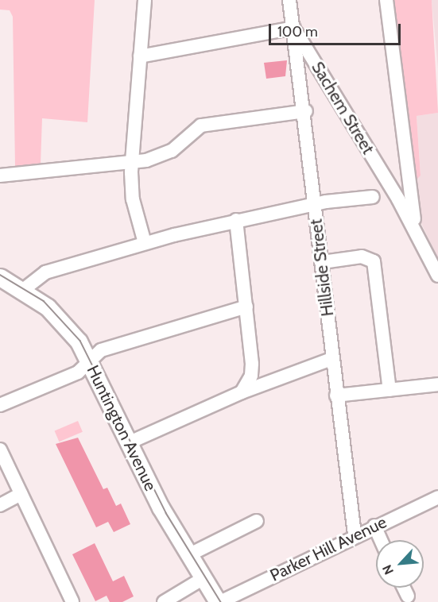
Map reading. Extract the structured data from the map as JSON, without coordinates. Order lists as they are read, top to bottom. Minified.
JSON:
{"streets":{"main road":["Huntington Avenue"],"street":["Sachem Street","Hillside Street","Parker Hill Avenue"]},"crossings":[["Sachem Street","Hillside Street"],["Hillside Street","Parker Hill Avenue"],["Huntington Avenue","Parker Hill Avenue"]],"scale_bar":"100 m","north":"bottom left"}
